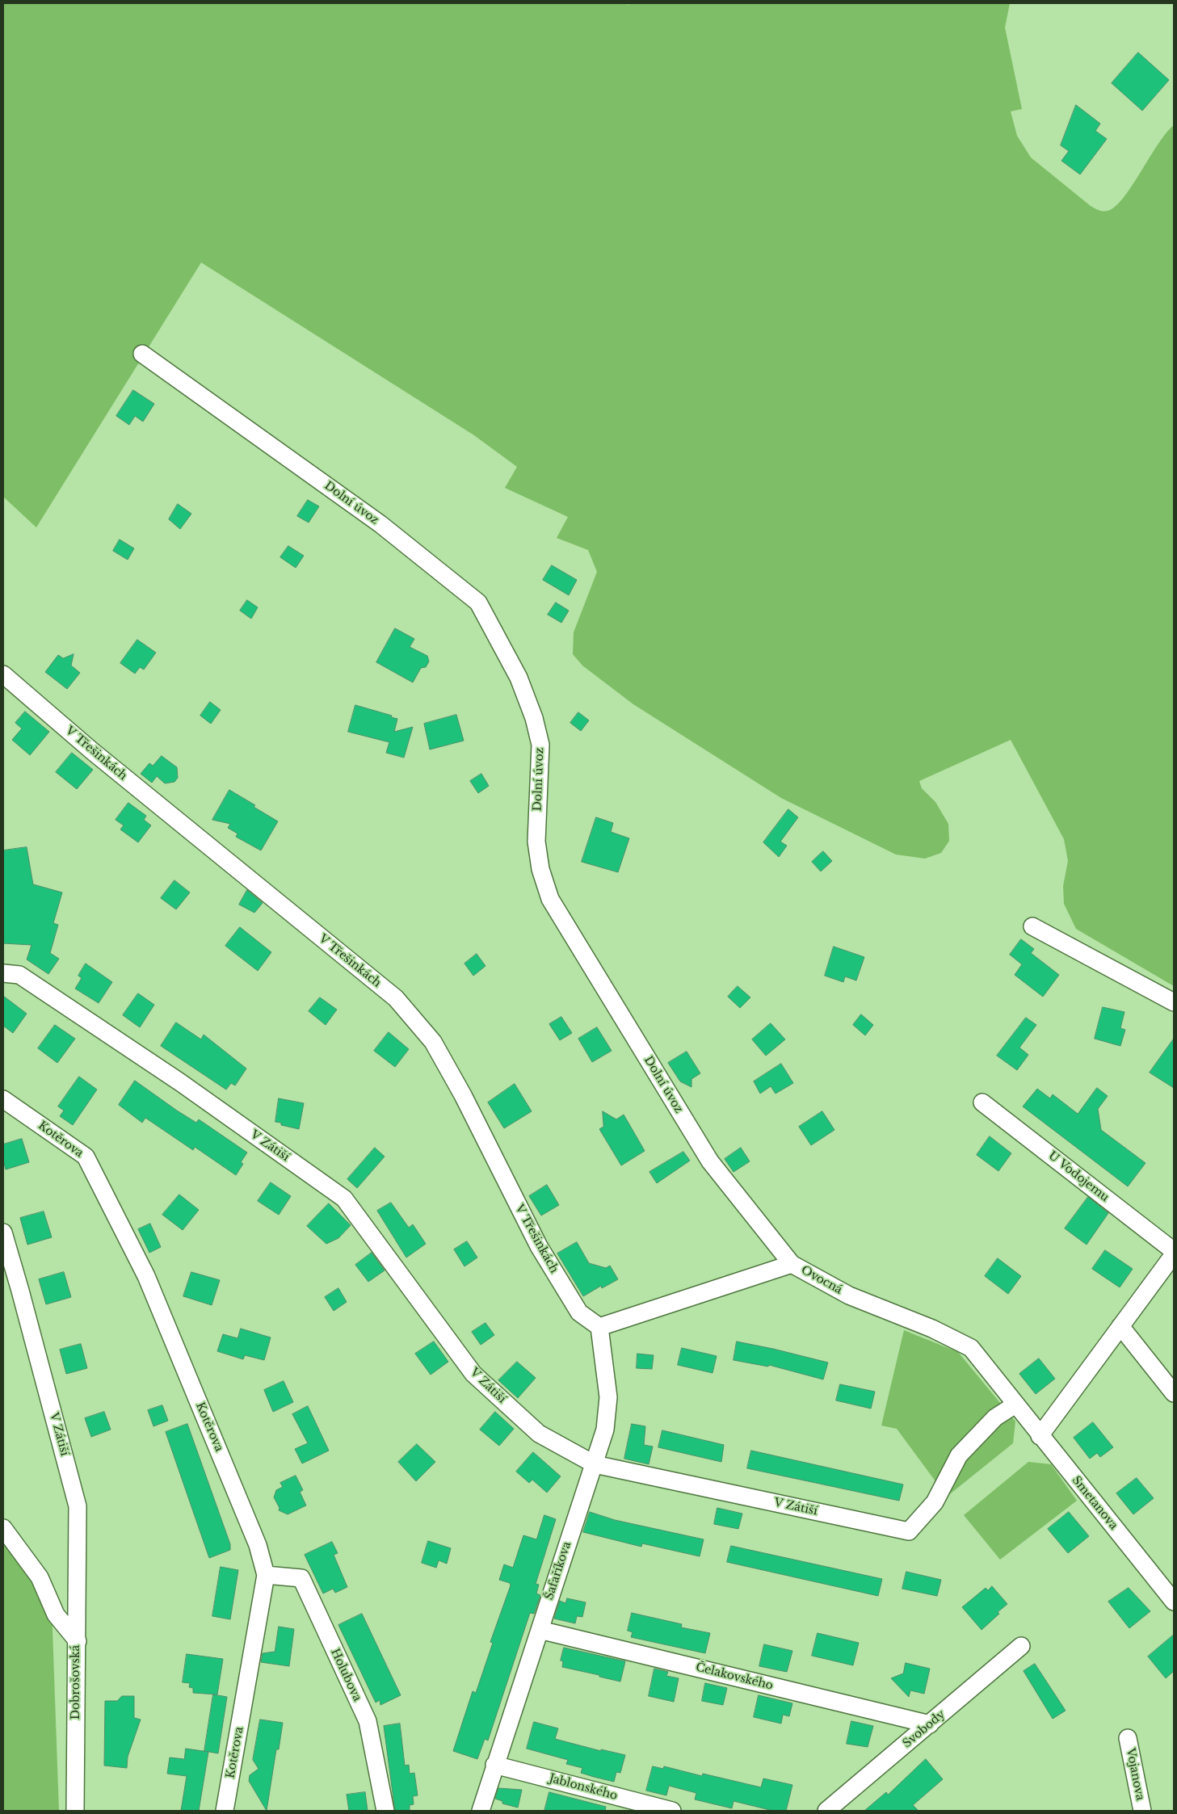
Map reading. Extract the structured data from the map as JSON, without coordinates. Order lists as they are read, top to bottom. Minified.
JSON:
{"streets":{"street":["Dolní úvoz","V Třešinkách","Kotěrova","V Zátiší","U Vodojemu","Ovocná","Smetanova","Šafaříkova","Holubova","Čelakovského","Dobrošovská","Svobody","Vojanova","Jablonského"]},"crossings":[["Dolní úvoz","Ovocná"],["V Třešinkách","Ovocná"],["V Třešinkách","Šafaříkova"],["Kotěrova","Holubova"],["V Zátiší","Ovocná"],["V Zátiší","Smetanova"],["V Zátiší","Šafaříkova"],["V Zátiší","Dobrošovská"],["Ovocná","Smetanova"],["Ovocná","Šafaříkova"],["Šafaříkova","Čelakovského"],["Šafaříkova","Jablonského"],["Čelakovského","Svobody"]]}
